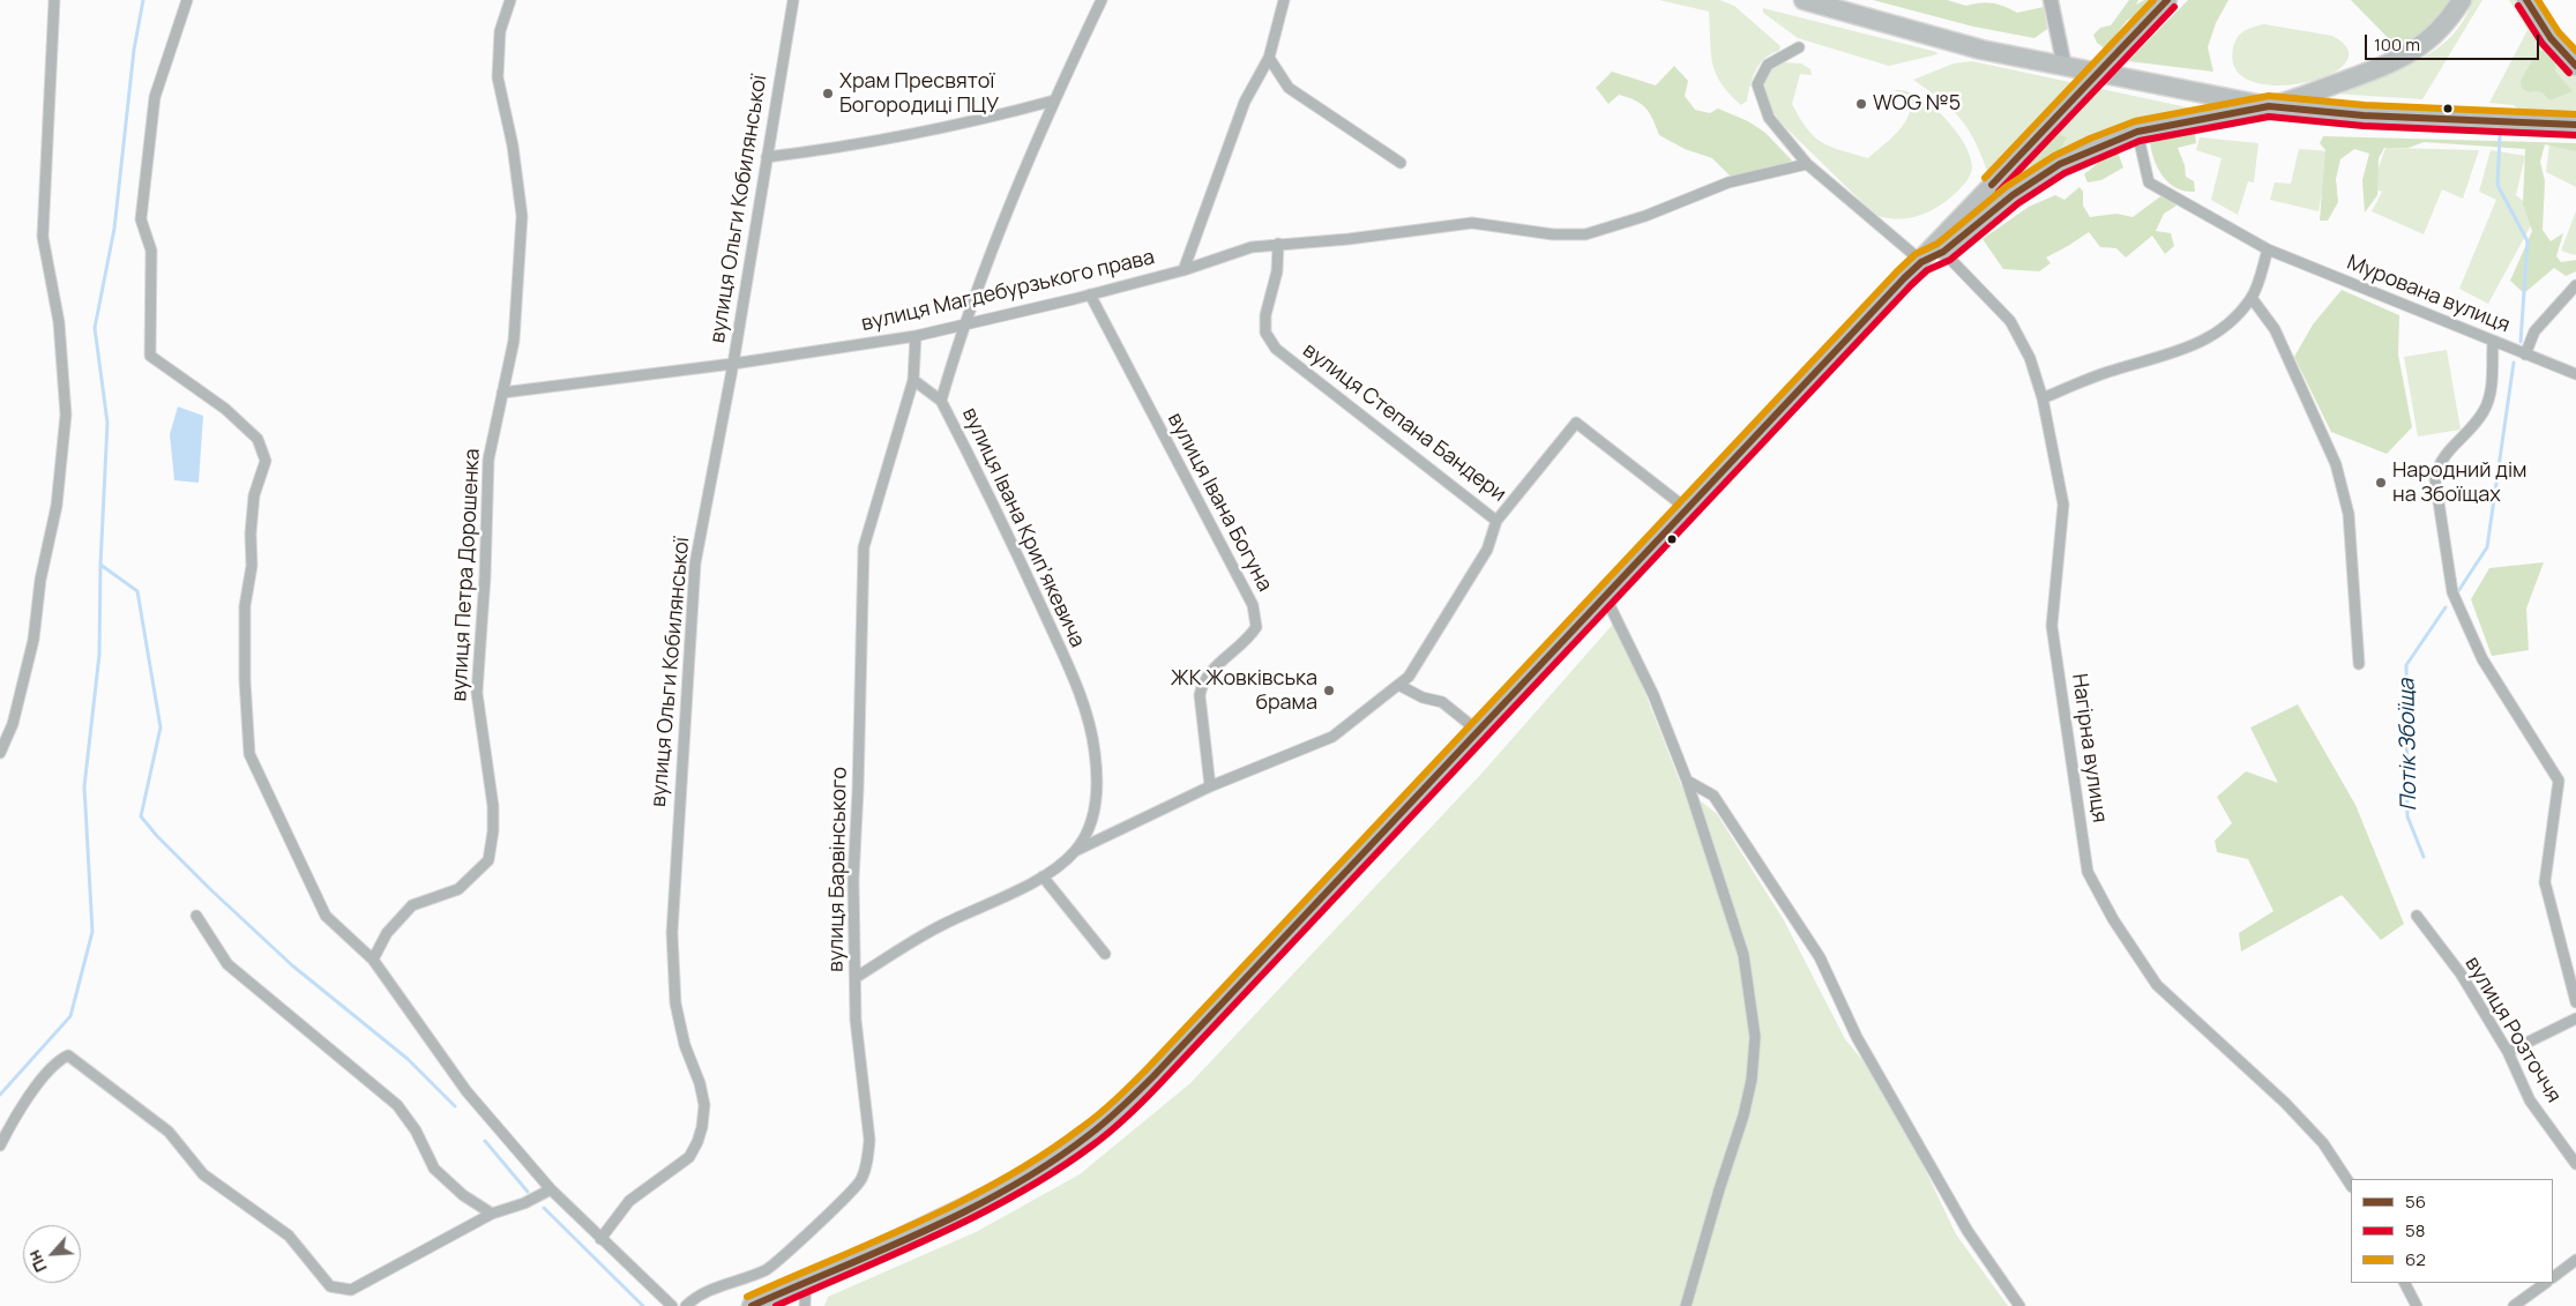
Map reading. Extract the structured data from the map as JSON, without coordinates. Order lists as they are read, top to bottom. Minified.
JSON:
{"streets":{"street":["вулиця Ольги Кобилянської","вулиця Магдебурзького права","Мурована вулиця","вулиця Степана Бандери","вулиця Івана Богуна","вулиця Івана Крипʼякевича","вулиця Петра Дорошенка","Нагірна вулиця","вулиця Барвінського","вулиця Розточчя"]},"crossings":[["вулиця Ольги Кобилянської","вулиця Магдебурзького права"],["вулиця Магдебурзького права","вулиця Степана Бандери"],["вулиця Магдебурзького права","вулиця Івана Богуна"],["вулиця Магдебурзького права","вулиця Івана Крипʼякевича"],["вулиця Магдебурзького права","вулиця Петра Дорошенка"],["вулиця Магдебурзького права","вулиця Барвінського"],["вулиця Степана Бандери","вулиця Івана Крипʼякевича"],["вулиця Івана Богуна","вулиця Івана Крипʼякевича"],["вулиця Івана Крипʼякевича","вулиця Барвінського"]],"water":["Потік Збоїща"],"places":["Храм Пресвятої Богородиці ПЦУ","WOG №5","Народний дім на Збоїщах","ЖК Жовківська брама"],"lines":["transit line 56","transit line 62","transit line 58"],"legend":["56","58","62"],"scale_bar":"100 m","north":"bottom left"}
